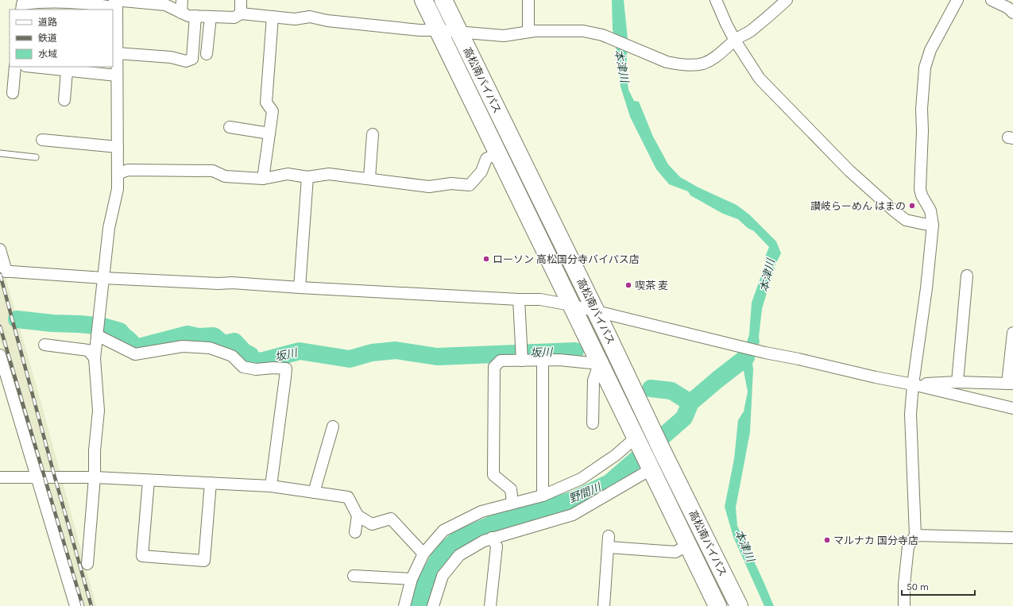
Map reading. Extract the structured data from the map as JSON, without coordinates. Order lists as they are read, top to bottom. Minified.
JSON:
{"streets":{"highway":["高松南バイパス"]},"water":["本津川","坂川","野間川"],"places":["讃岐らーめん はまの","ローソン 高松国分寺バイパス店","喫茶 麦","マルナカ 国分寺店"],"legend":["道路","鉄道","水域"],"scale_bar":"50 m"}
